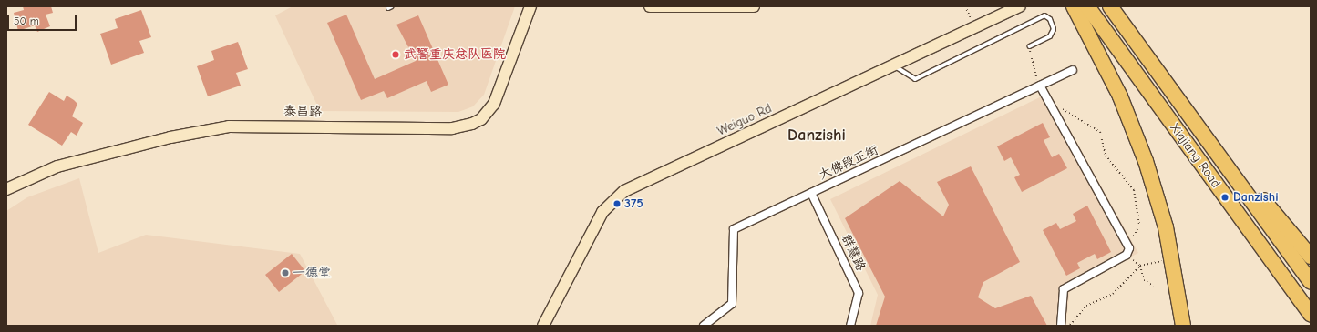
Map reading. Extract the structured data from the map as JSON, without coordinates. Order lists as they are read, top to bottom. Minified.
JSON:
{"streets":{"highway":["Xiajiang Road"],"street":["泰昌路","Weiguo Rd","大佛段正街","群慧路"]},"crossings":[["大佛段正街","群慧路"]],"districts":["Danzishi"],"places":["武警重庆总队医院","Danzishi","375","一德堂"],"scale_bar":"50 m"}
